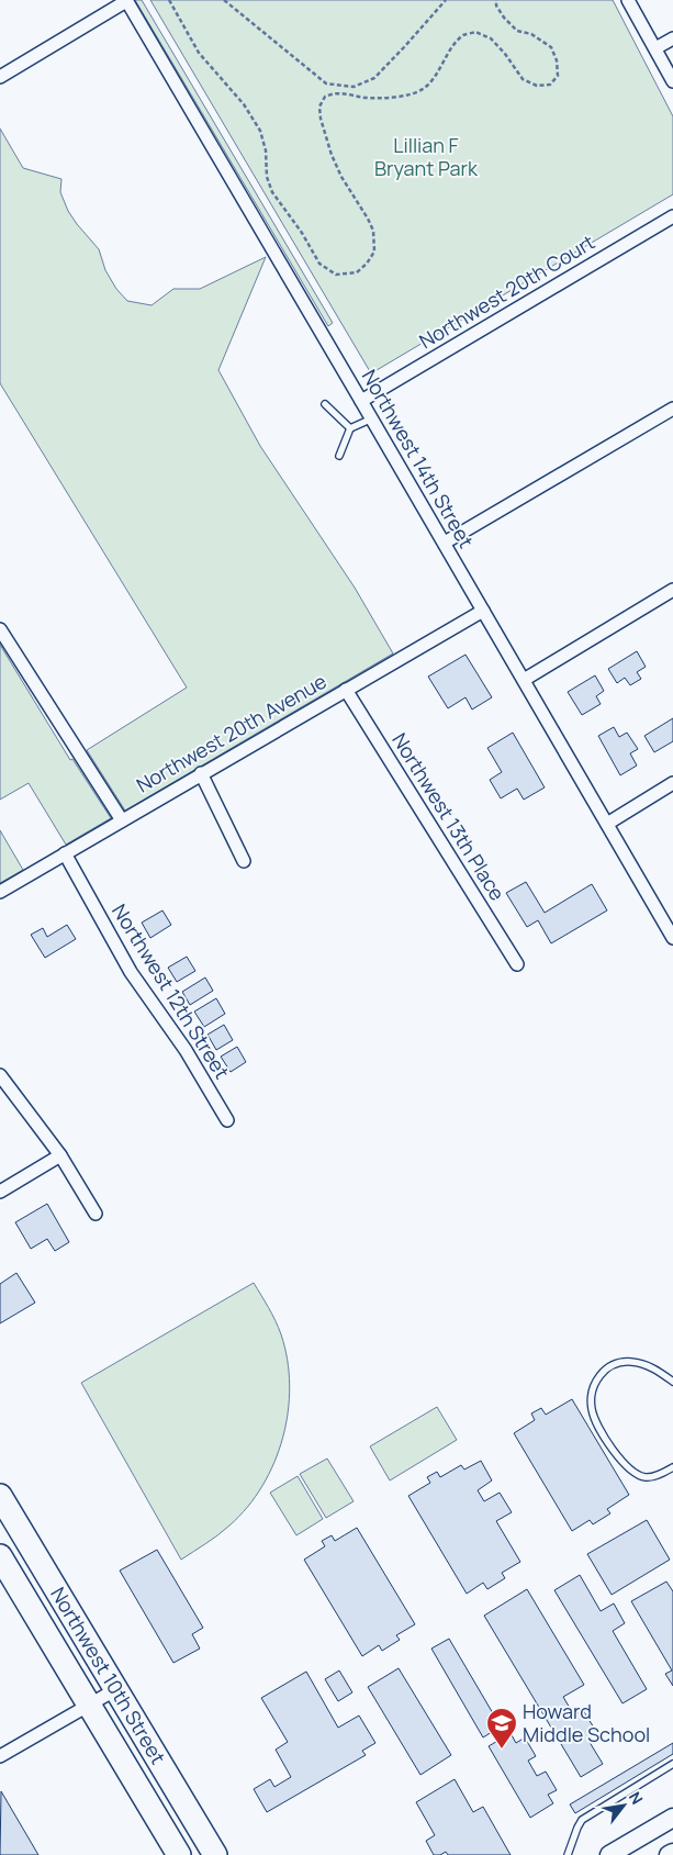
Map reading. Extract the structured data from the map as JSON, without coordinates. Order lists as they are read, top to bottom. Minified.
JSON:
{"streets":{"highway":["Northwest 10th Street"],"street":["Northwest 20th Court","Northwest 14th Street","Northwest 20th Avenue","Northwest 13th Place","Northwest 12th Street"]},"crossings":[["Northwest 20th Court","Northwest 14th Street"],["Northwest 14th Street","Northwest 20th Avenue"],["Northwest 20th Avenue","Northwest 13th Place"],["Northwest 20th Avenue","Northwest 12th Street"]],"parks":["Lillian F Bryant Park"],"places":{"school or university":["Howard Middle School"]},"north":"top right"}
